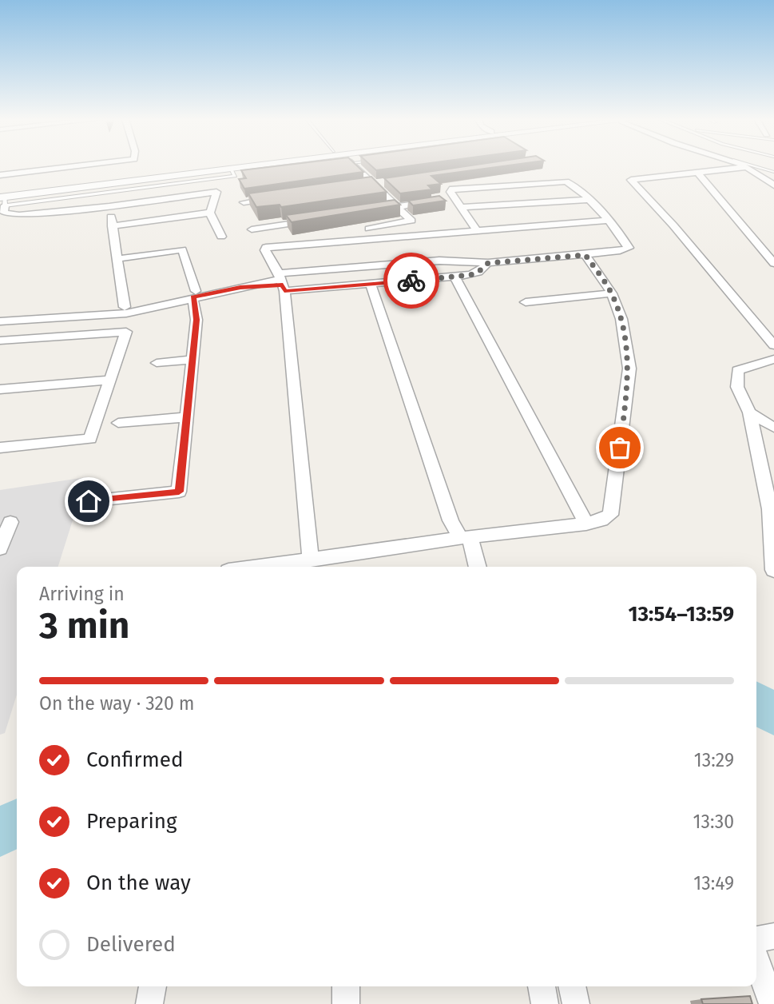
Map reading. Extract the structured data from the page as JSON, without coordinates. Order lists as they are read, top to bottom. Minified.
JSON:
{"page":{"heading":["3 min","Arriving in","13:54–13:59"],"bar":"On the way · 320 m","list":[["Confirmed","13:29"],["Preparing","13:30"],["On the way","13:49"],"Delivered"]}}
